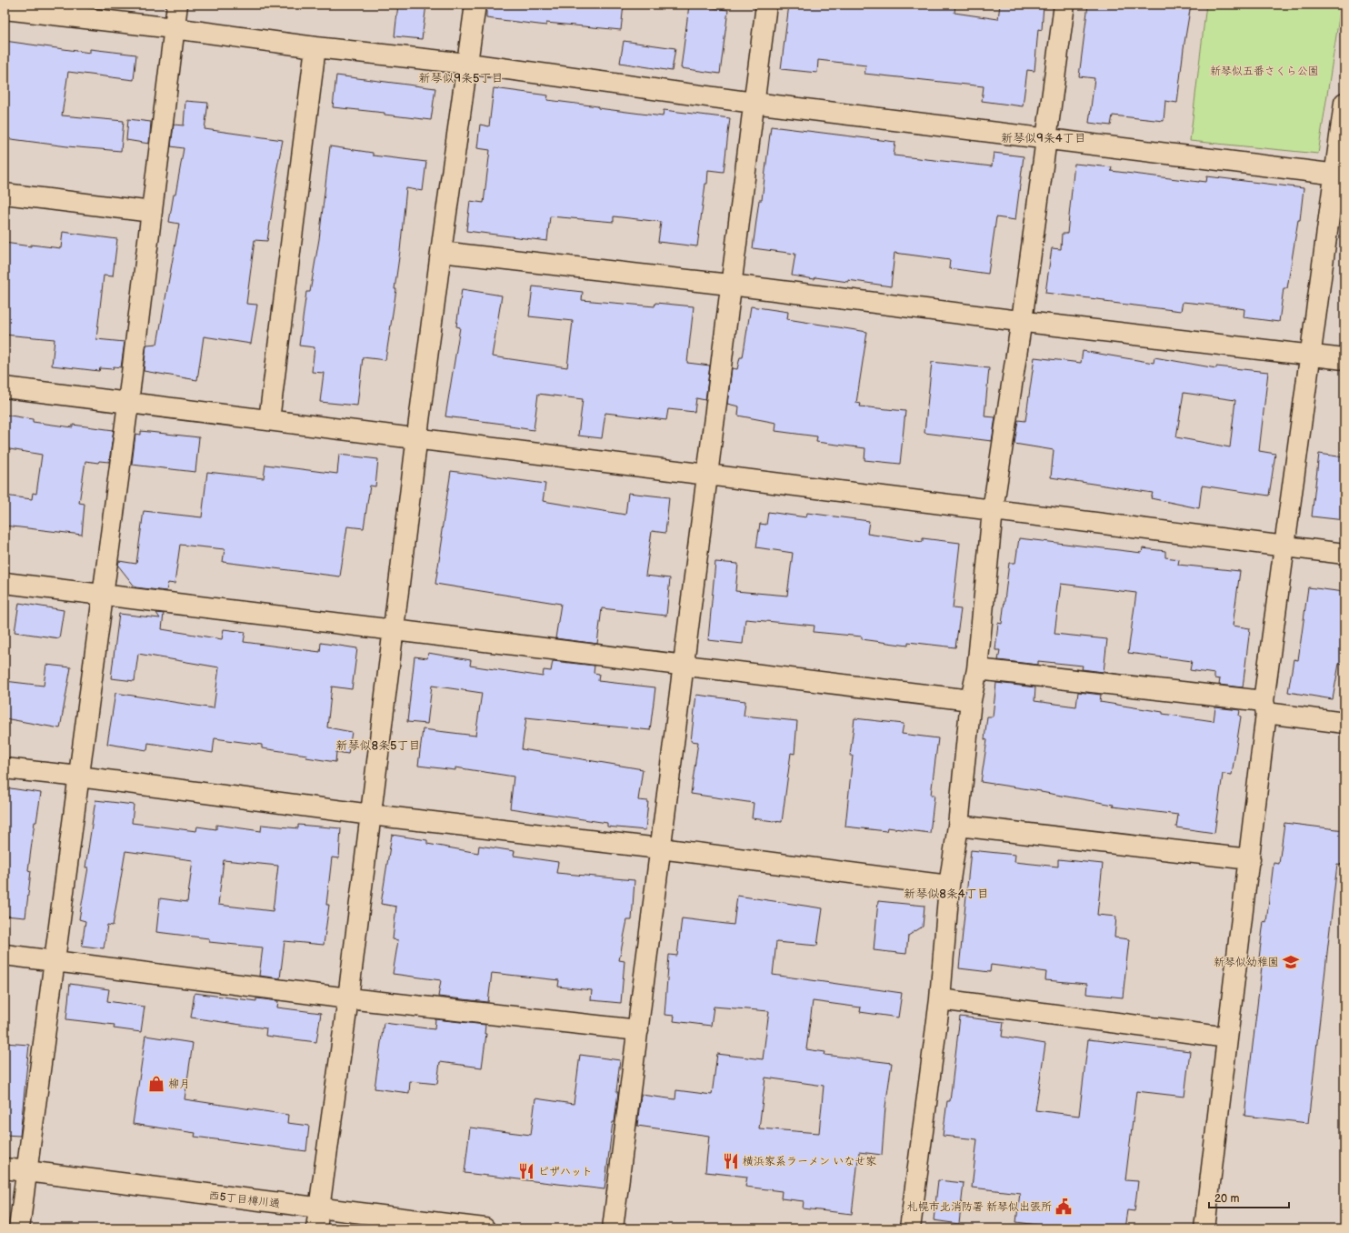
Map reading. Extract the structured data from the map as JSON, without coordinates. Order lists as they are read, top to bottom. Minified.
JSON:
{"streets":{"street":["西5丁目樽川通"]},"districts":["新琴似9条5丁目","新琴似9条4丁目","新琴似8条5丁目","新琴似8条4丁目"],"parks":["新琴似五番さくら公園"],"places":{"school or university":["新琴似幼稚園"],"shop":["柳月"],"restaurant":["横浜家系ラーメン いなせ家","ピザハット"],"public building":["札幌市北消防署 新琴似出張所"]},"scale_bar":"20 m"}
